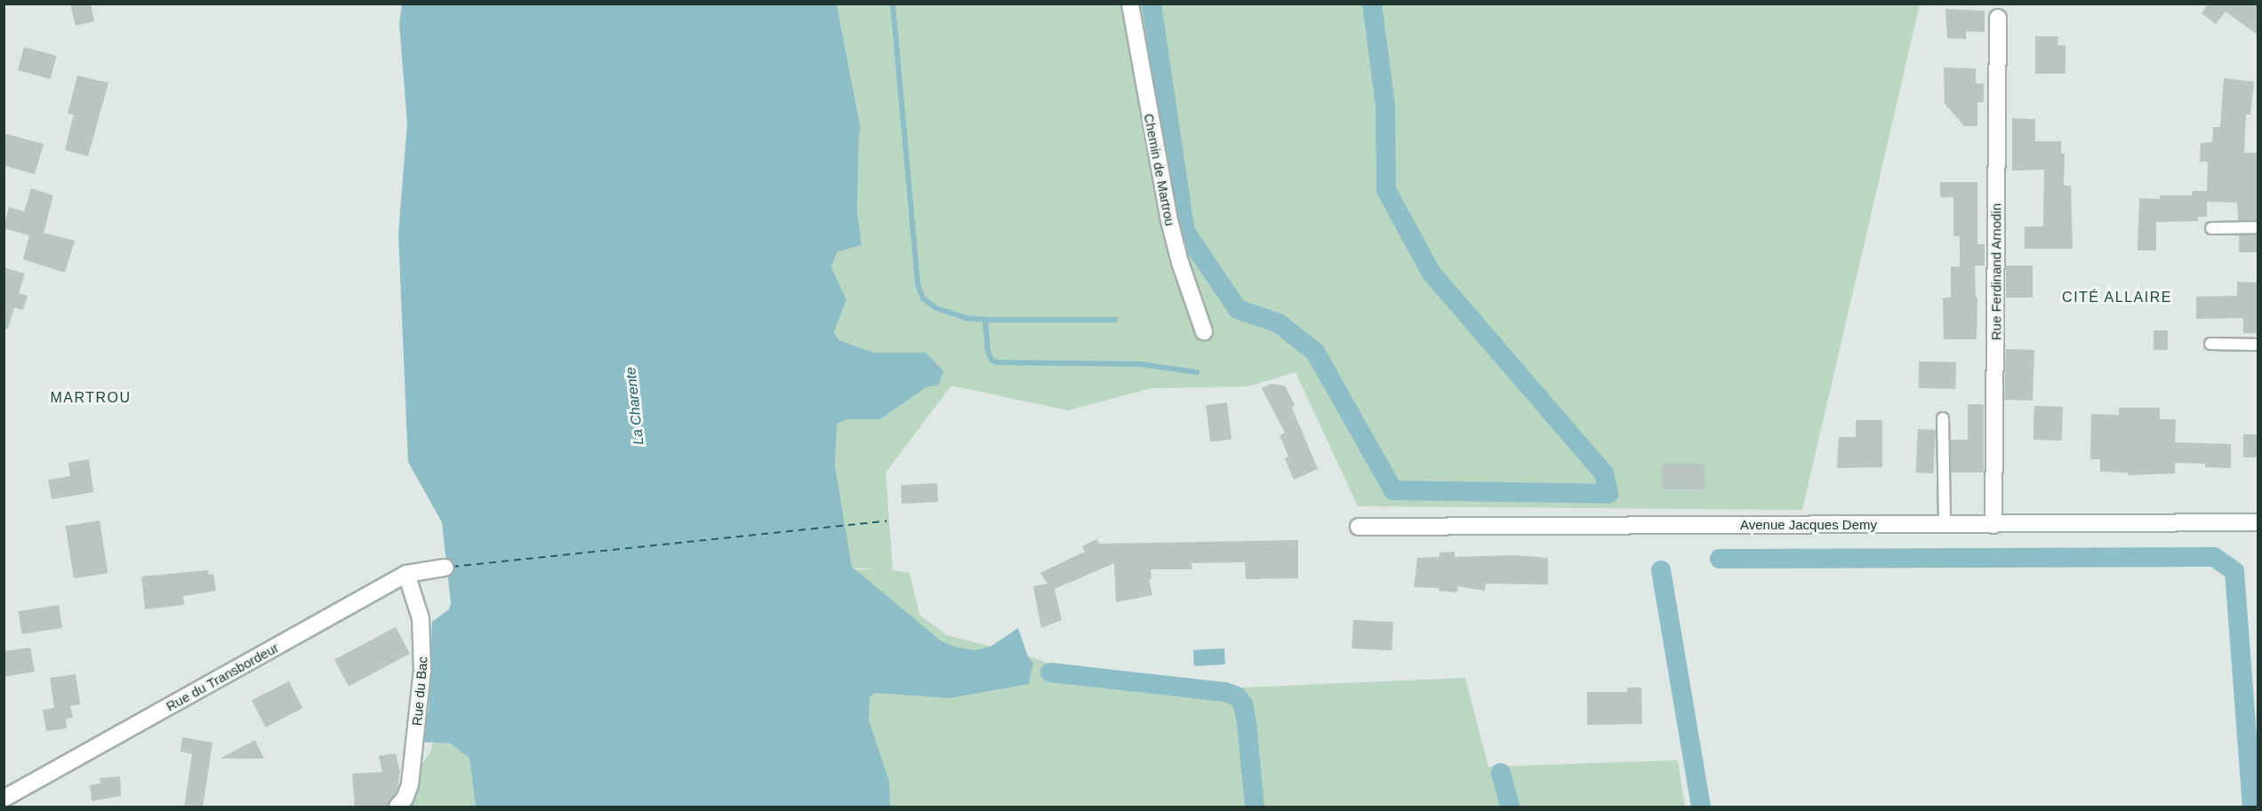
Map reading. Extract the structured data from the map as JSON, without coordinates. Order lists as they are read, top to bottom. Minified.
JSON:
{"streets":{"street":["Chemin de Martrou","Rue Ferdinand Arnodin","Avenue Jacques Demy","Rue du Transbordeur","Rue du Bac"]},"crossings":[["Rue Ferdinand Arnodin","Avenue Jacques Demy"],["Rue du Transbordeur","Rue du Bac"]],"districts":["CITÉ ALLAIRE","MARTROU"],"water":["La Charente"]}
